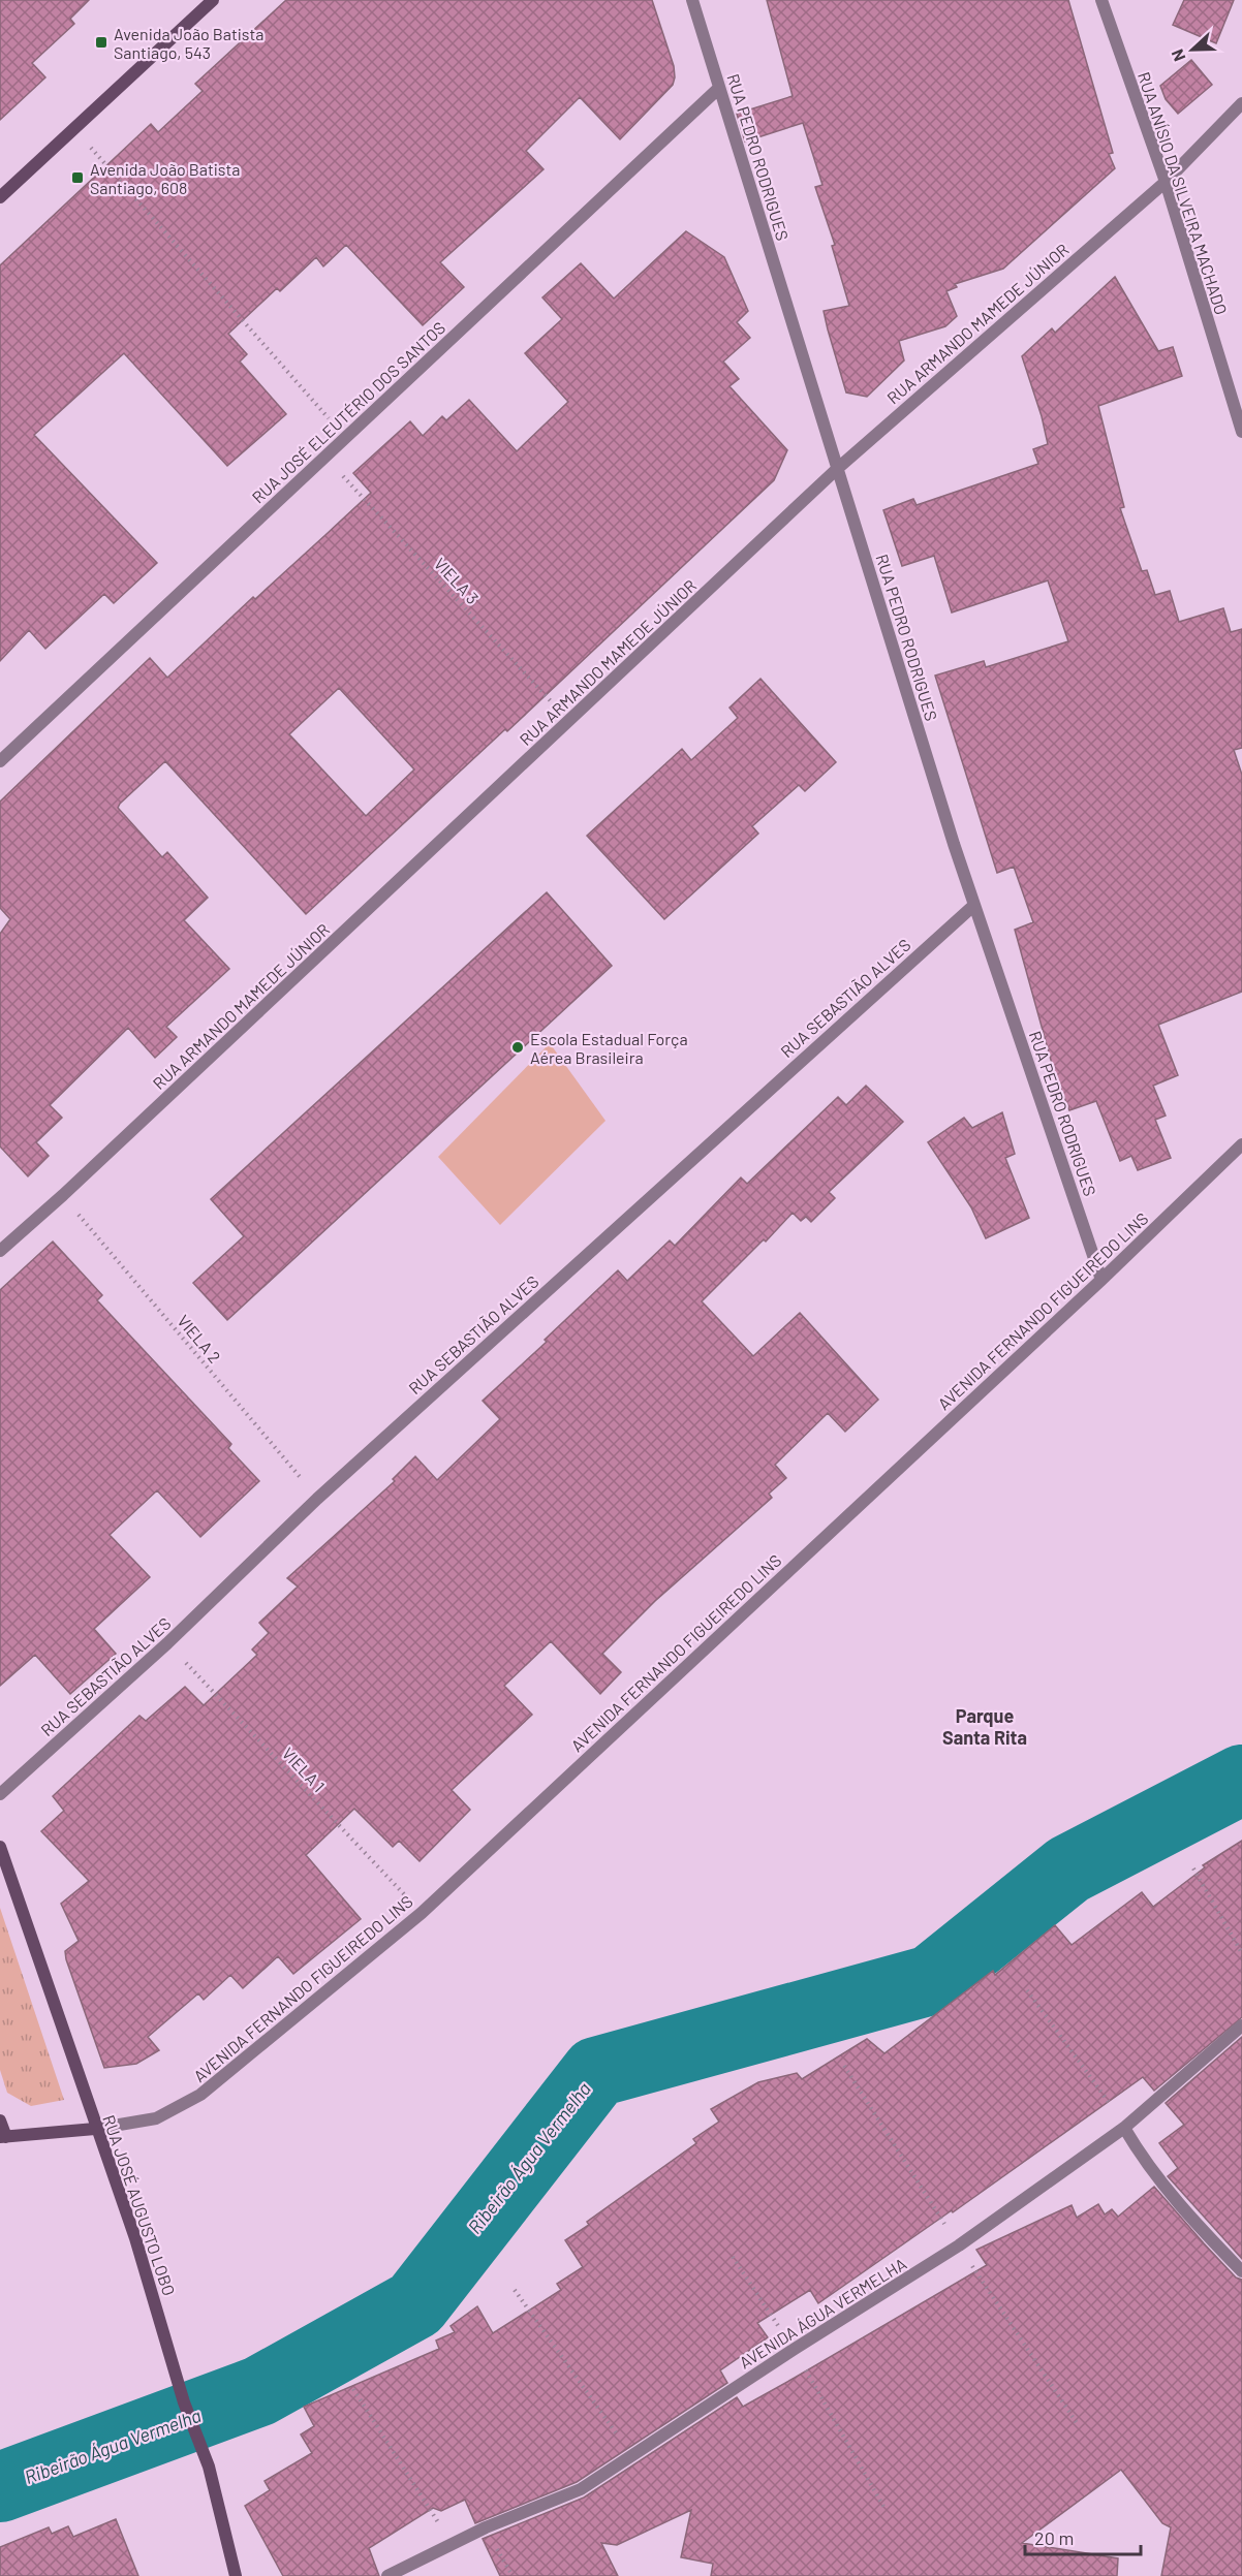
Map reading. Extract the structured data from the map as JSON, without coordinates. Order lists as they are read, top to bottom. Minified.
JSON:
{"streets":{"street":["RUA PEDRO RODRIGUES","RUA ANÍSIO DA SILVEIRA MACHADO","RUA ARMANDO MAMEDE JÚNIOR","RUA JOSÉ ELEUTÉRIO DOS SANTOS","RUA SEBASTIÃO ALVES","AVENIDA FERNANDO FIGUEIREDO LINS","RUA JOSÉ AUGUSTO LOBO","AVENIDA ÁGUA VERMELHA"],"path":["VIELA 3","VIELA 2","VIELA 1"]},"crossings":[["RUA PEDRO RODRIGUES","RUA ARMANDO MAMEDE JÚNIOR"],["RUA PEDRO RODRIGUES","RUA JOSÉ ELEUTÉRIO DOS SANTOS"],["RUA PEDRO RODRIGUES","RUA SEBASTIÃO ALVES"],["RUA PEDRO RODRIGUES","AVENIDA FERNANDO FIGUEIREDO LINS"],["RUA ANÍSIO DA SILVEIRA MACHADO","RUA ARMANDO MAMEDE JÚNIOR"],["RUA ARMANDO MAMEDE JÚNIOR","VIELA 3"],["RUA ARMANDO MAMEDE JÚNIOR","VIELA 2"],["RUA JOSÉ ELEUTÉRIO DOS SANTOS","VIELA 3"],["RUA SEBASTIÃO ALVES","VIELA 2"],["RUA SEBASTIÃO ALVES","VIELA 1"],["AVENIDA FERNANDO FIGUEIREDO LINS","VIELA 1"],["AVENIDA FERNANDO FIGUEIREDO LINS","RUA JOSÉ AUGUSTO LOBO"]],"districts":["Parque Santa Rita"],"water":["Ribeirão Água Vermelha"],"places":{"transit":["Avenida João Batista Santiago, 543","Avenida João Batista Santiago, 608"],"other":["Escola Estadual Força Aérea Brasileira"]},"scale_bar":"20 m","north":"left"}
